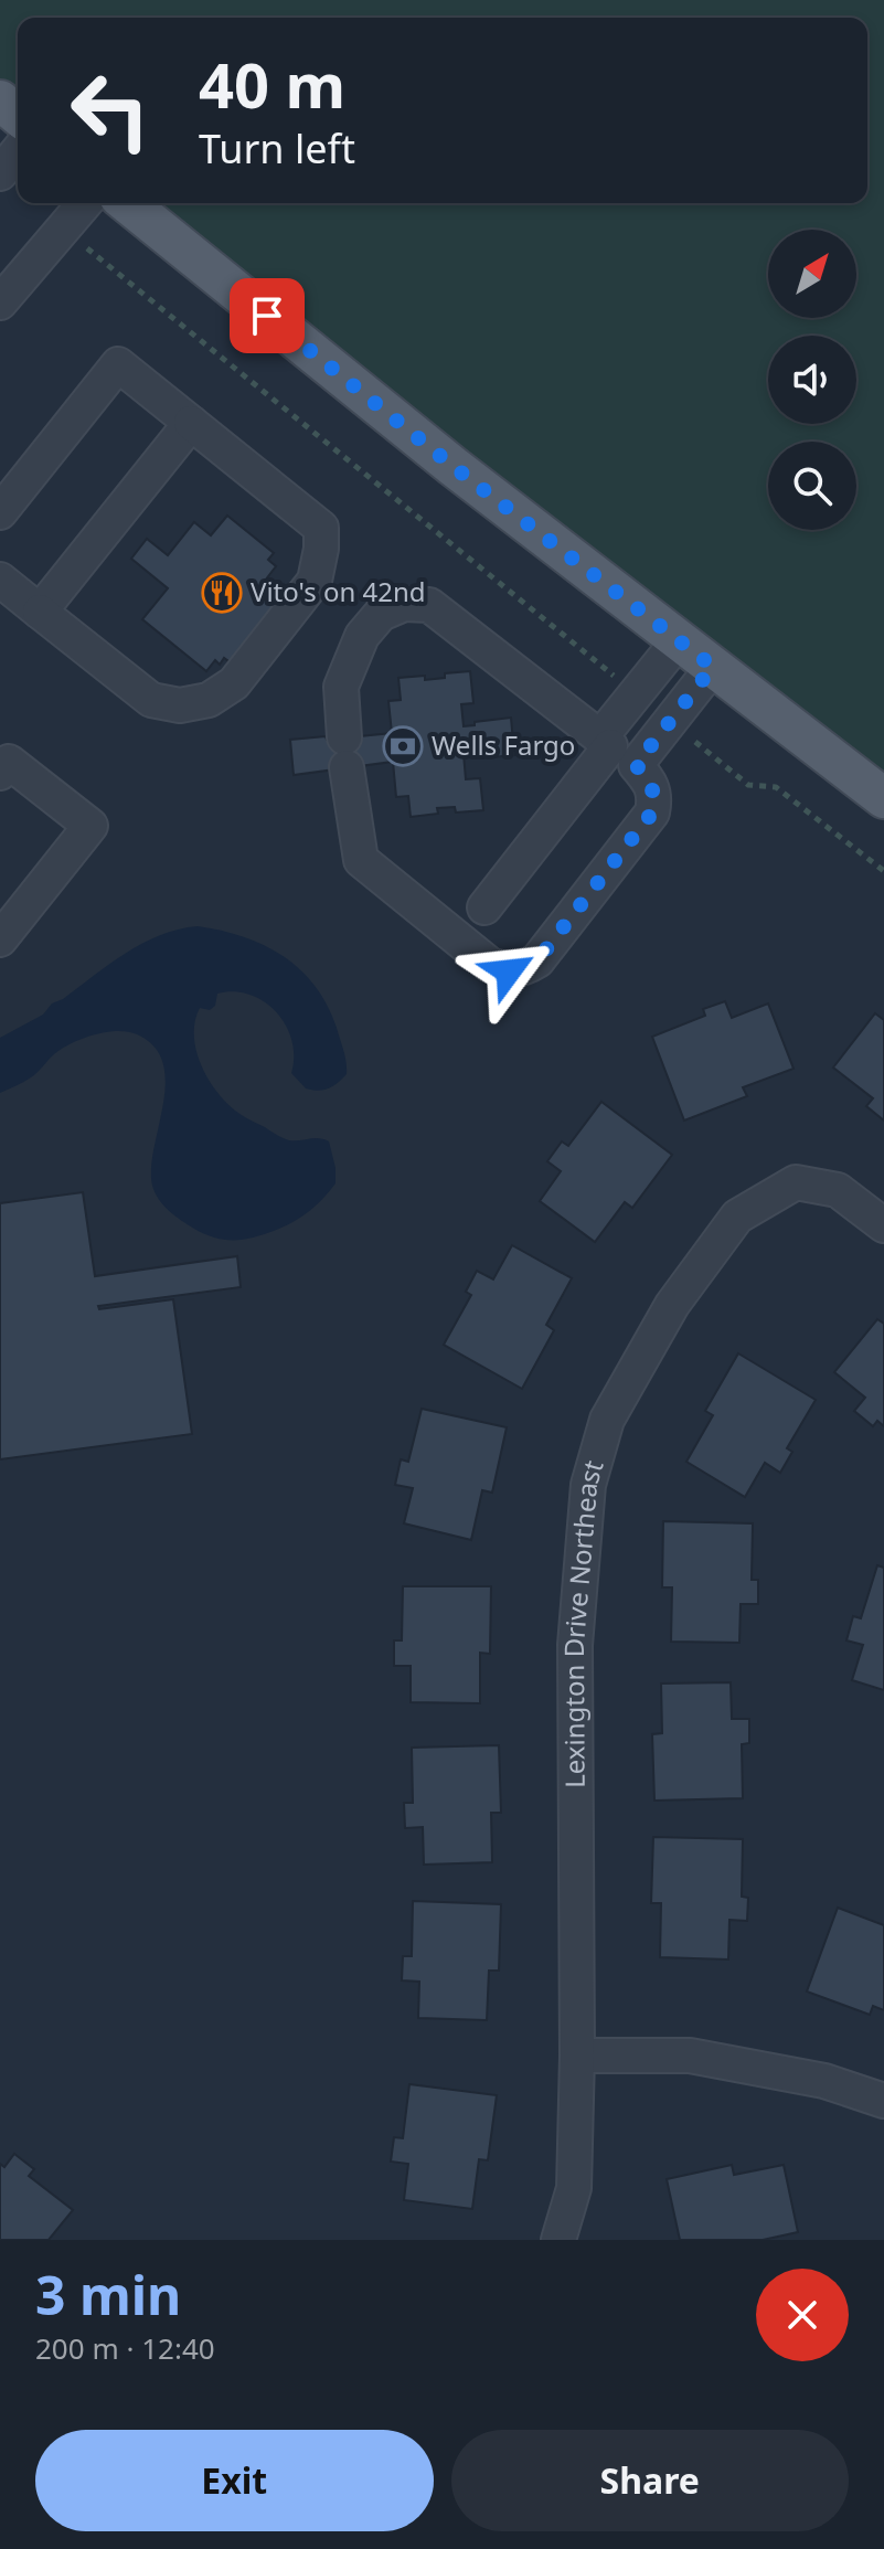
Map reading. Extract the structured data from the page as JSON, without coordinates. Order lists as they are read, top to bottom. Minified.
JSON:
{"streets":{"street":["Lexington Drive Northeast"]},"places":{"restaurant":["Vito's on 42nd"],"bank":["Wells Fargo"]},"north":"top right","page":{"turn":["40 m","Turn left"],"heading":["3 min","200 m · 12:40"],"buttons":["Exit","Share"]}}
